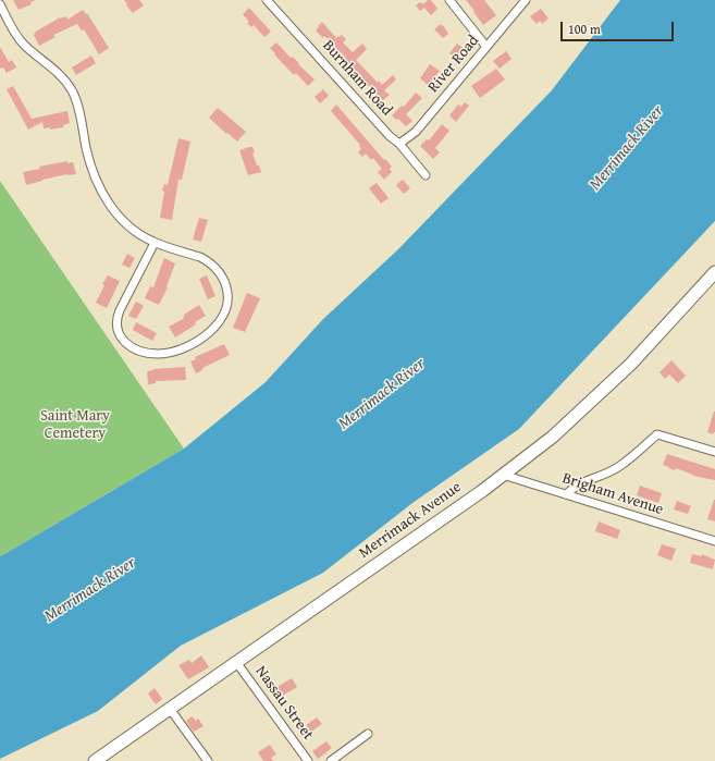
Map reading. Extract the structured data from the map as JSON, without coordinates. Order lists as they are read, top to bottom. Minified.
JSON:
{"streets":{"main road":["Merrimack Avenue"],"street":["River Road","Burnham Road","Brigham Avenue","Nassau Street"]},"crossings":[["River Road","Burnham Road"],["Brigham Avenue","Merrimack Avenue"],["Merrimack Avenue","Nassau Street"]],"water":["Merrimack River"],"parks":["Saint Mary Cemetery"],"scale_bar":"100 m"}
